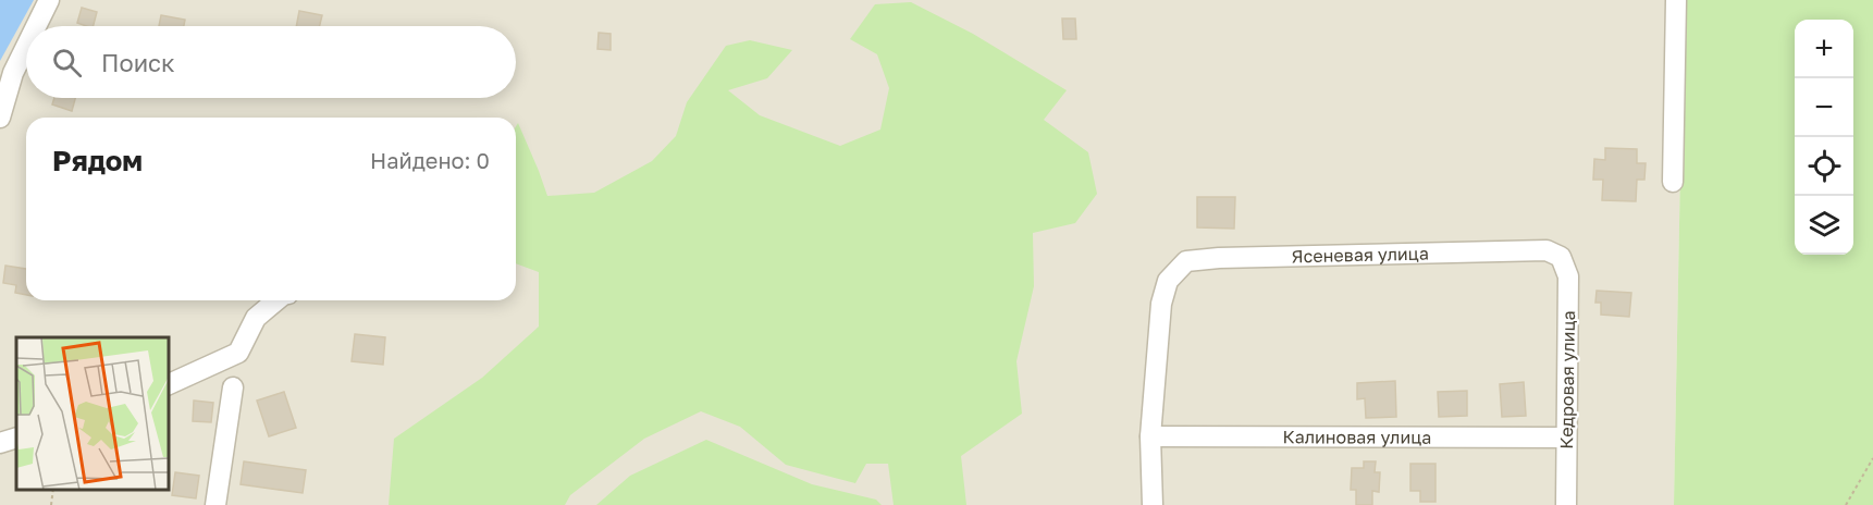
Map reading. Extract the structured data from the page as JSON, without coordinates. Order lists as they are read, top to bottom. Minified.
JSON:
{"streets":{"street":["Ясеневая улица","Кедровая улица","Калиновая улица"]},"crossings":[["Ясеневая улица","Кедровая улица"],["Ясеневая улица","Калиновая улица"],["Кедровая улица","Калиновая улица"]],"page":{"map_buttons":["+","−"],"search":"Поиск","heading":["Рядом","Найдено: 0"]}}
